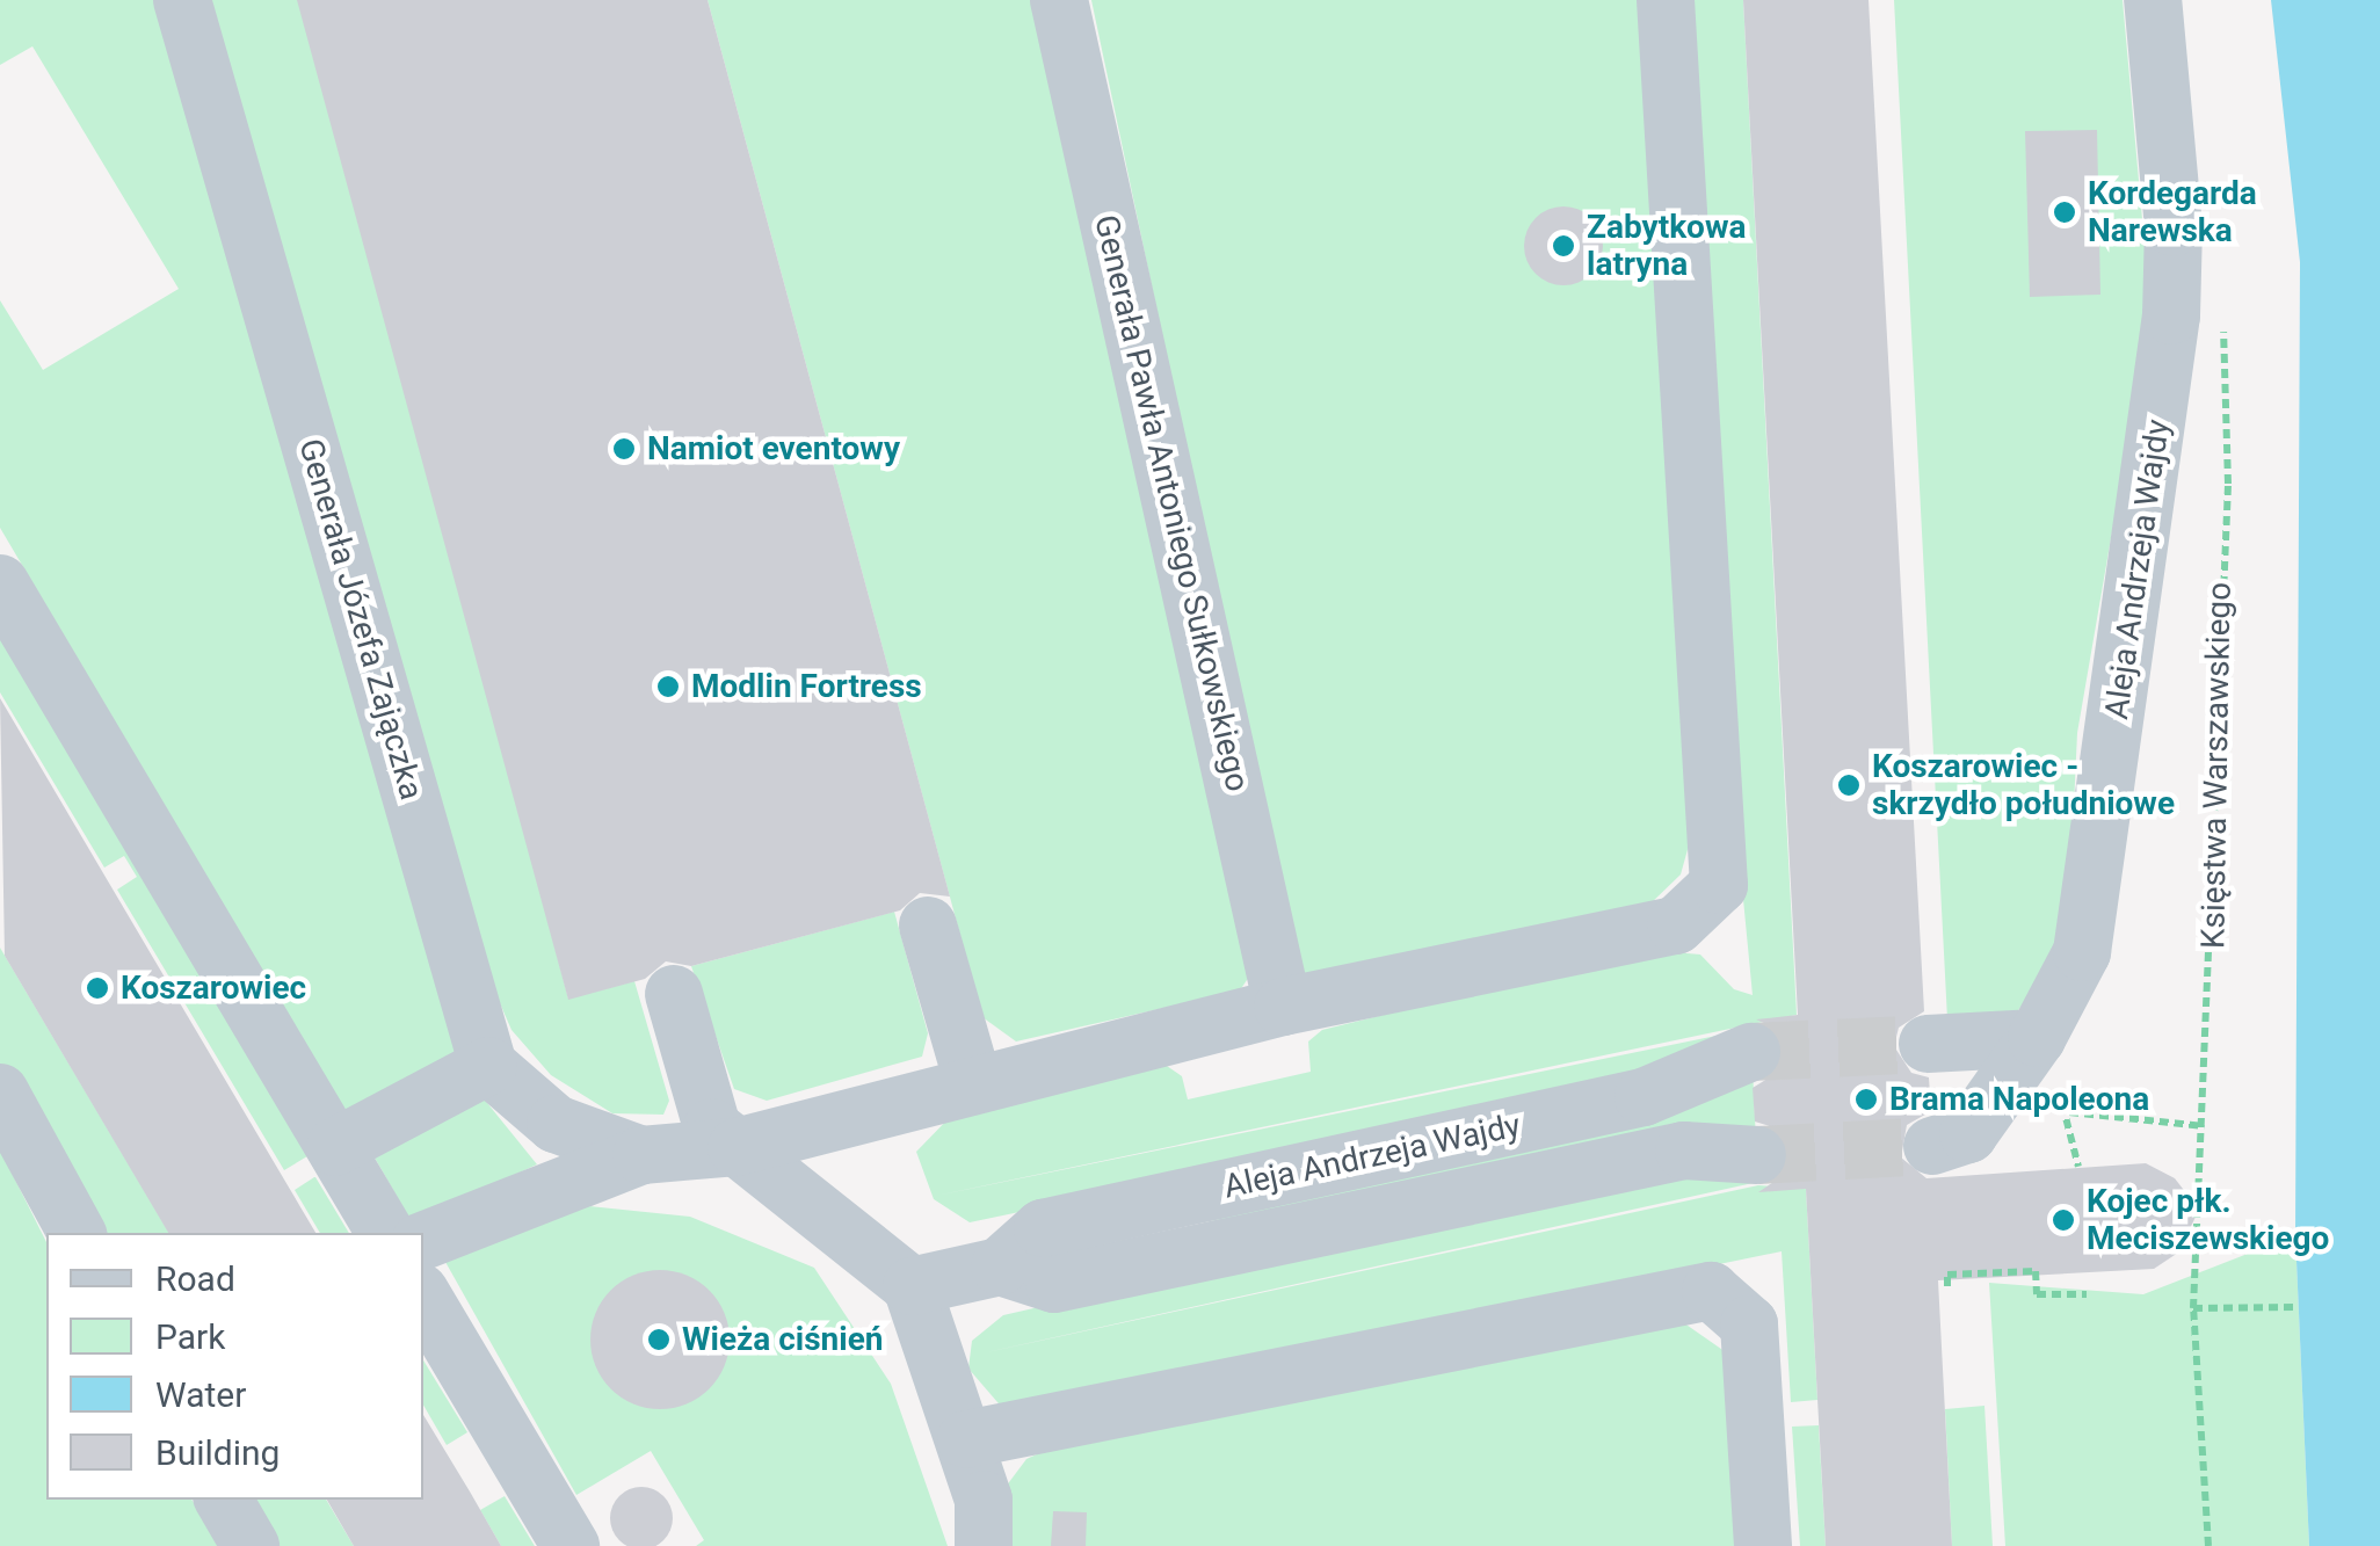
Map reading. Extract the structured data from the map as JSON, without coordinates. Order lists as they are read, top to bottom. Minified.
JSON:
{"streets":{"street":["Generała Pawła Antoniego Sułkowskiego","Aleja Andrzeja Wajdy","Generała Józefa Zajączka"],"path":["Księstwa Warszawskiego"]},"places":["Kordegarda Narewska","Zabytkowa latryna","Namiot eventowy","Modlin Fortress","Koszarowiec - skrzydło południowe","Koszarowiec","Brama Napoleona","Kojec płk. Meciszewskiego","Wieża ciśnień"],"legend":["Road","Park","Water","Building"]}
